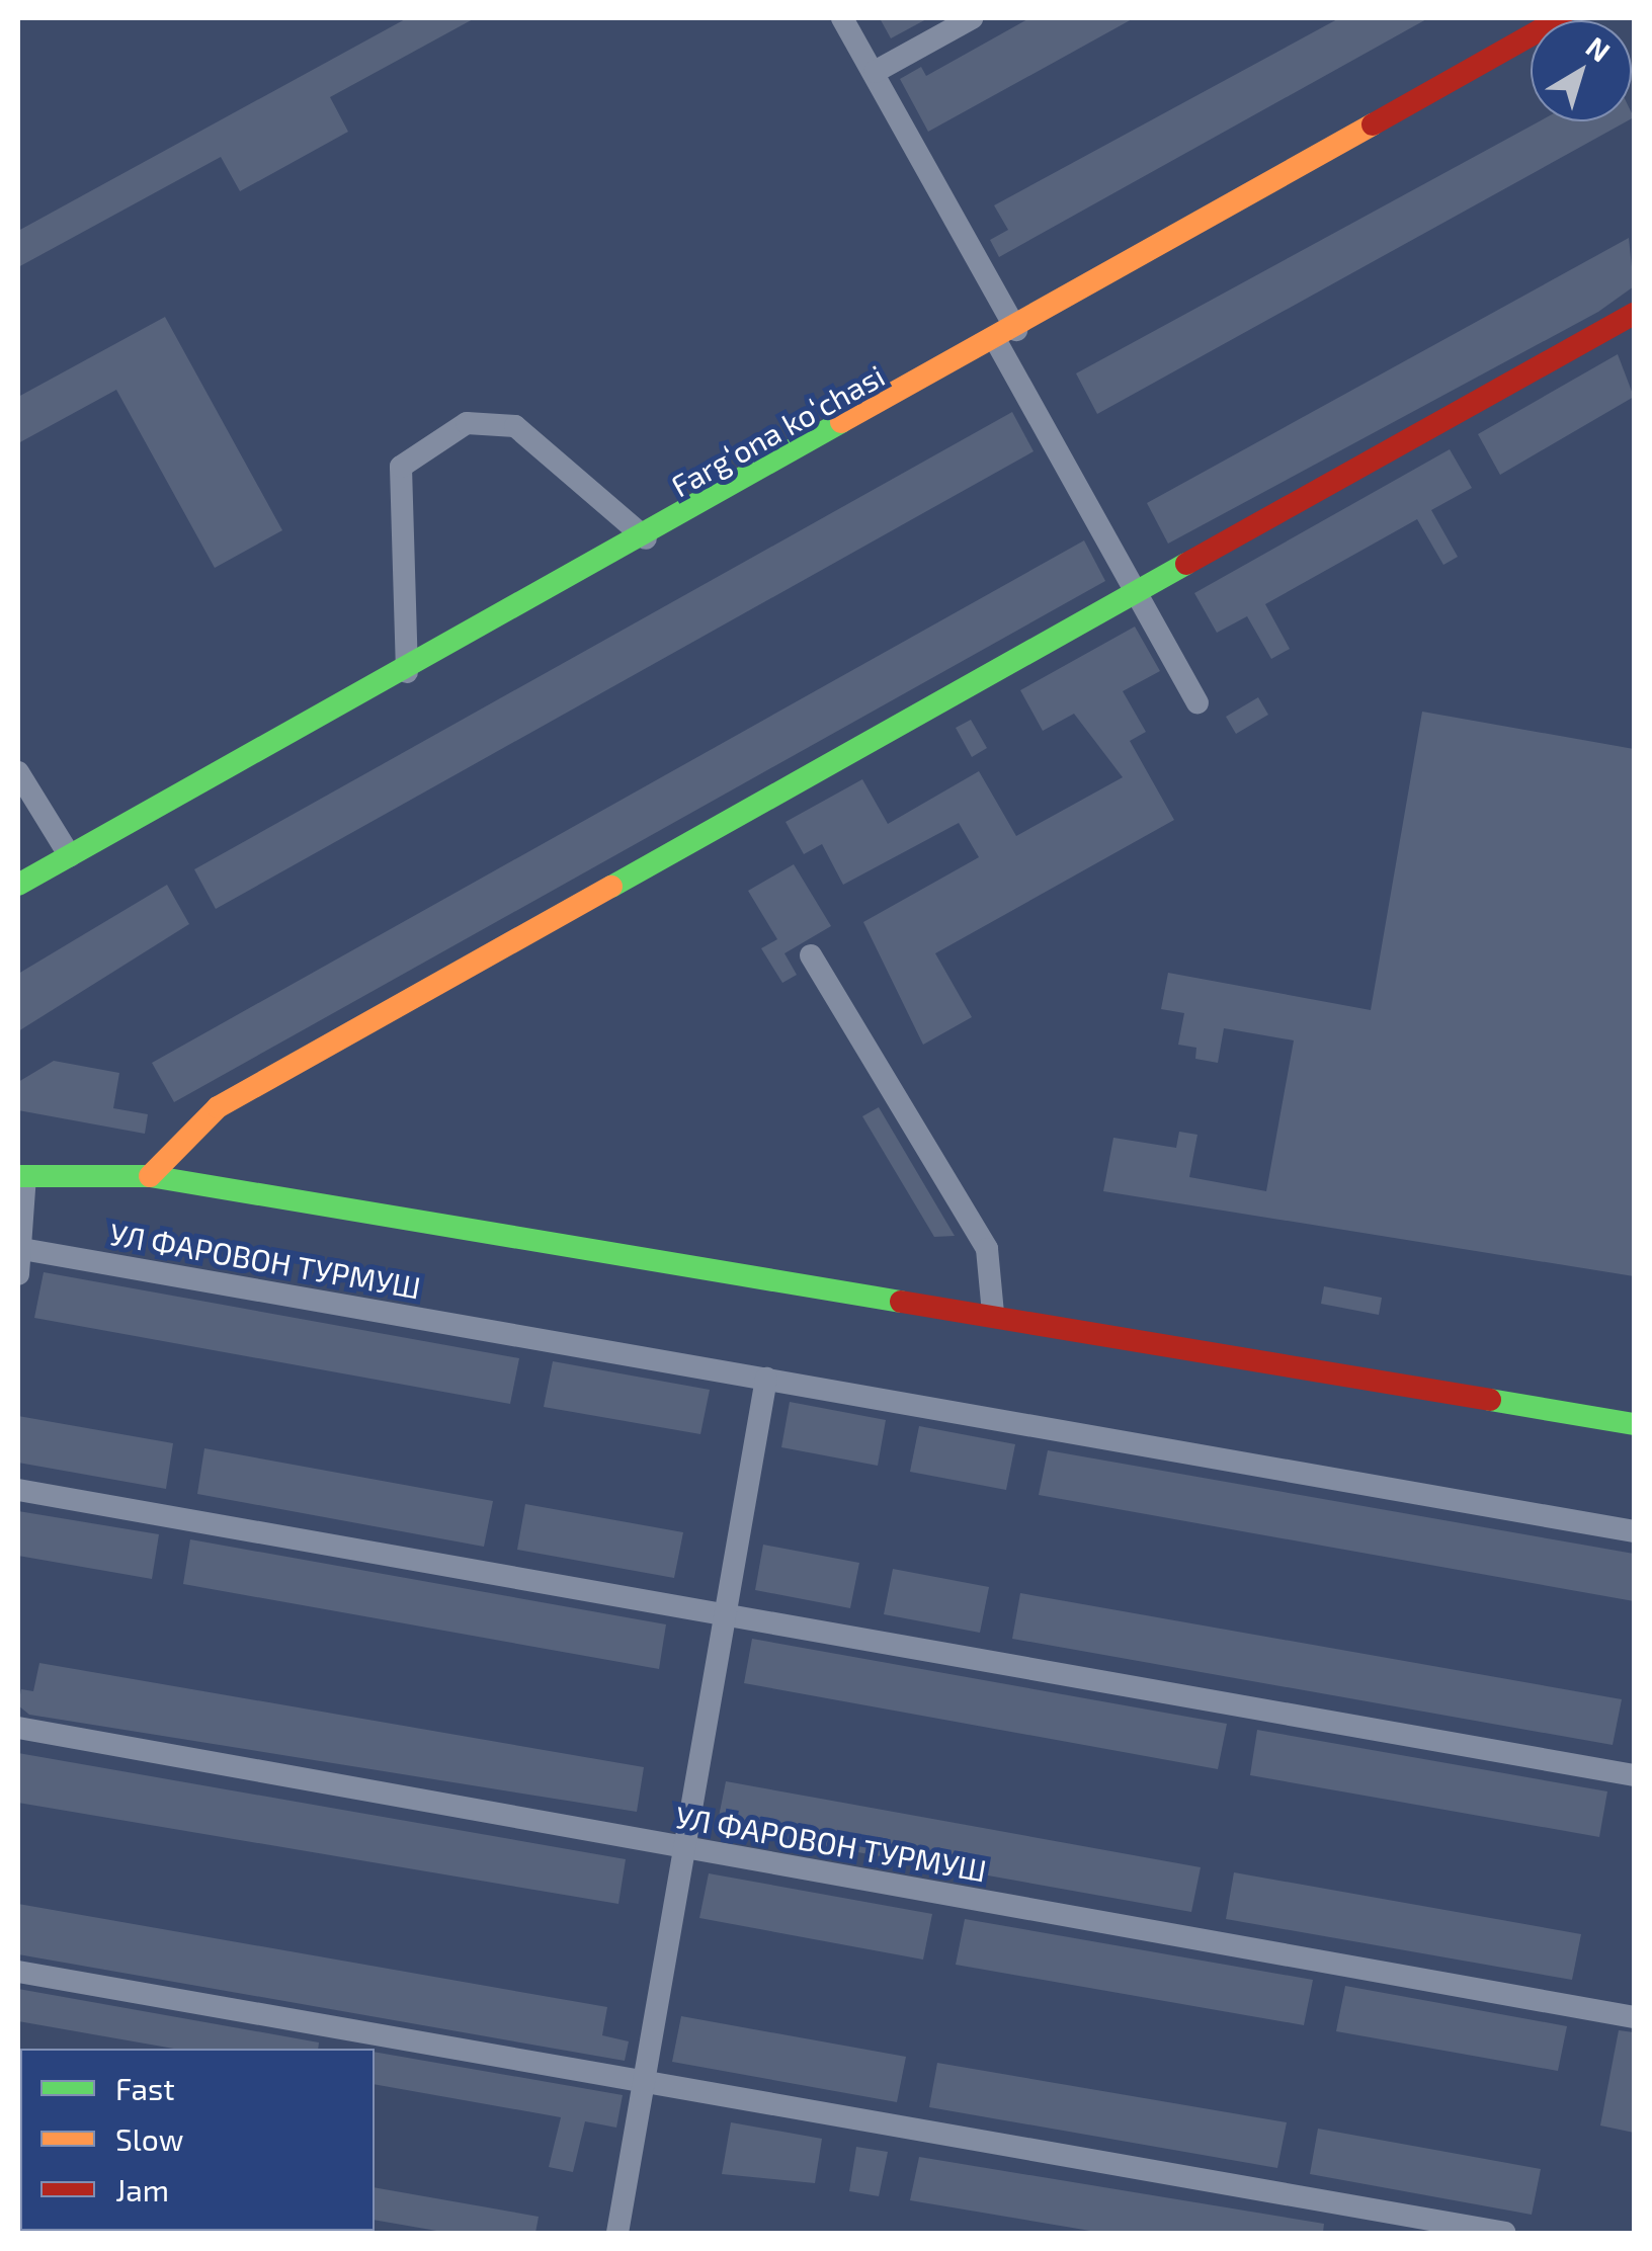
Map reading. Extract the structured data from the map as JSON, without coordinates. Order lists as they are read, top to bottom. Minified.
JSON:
{"streets":{"street":["Fargʻona koʻchasi","УЛ ФАРОВОН ТУРМУШ"]},"legend":["Fast","Slow","Jam"],"north":"top right"}
